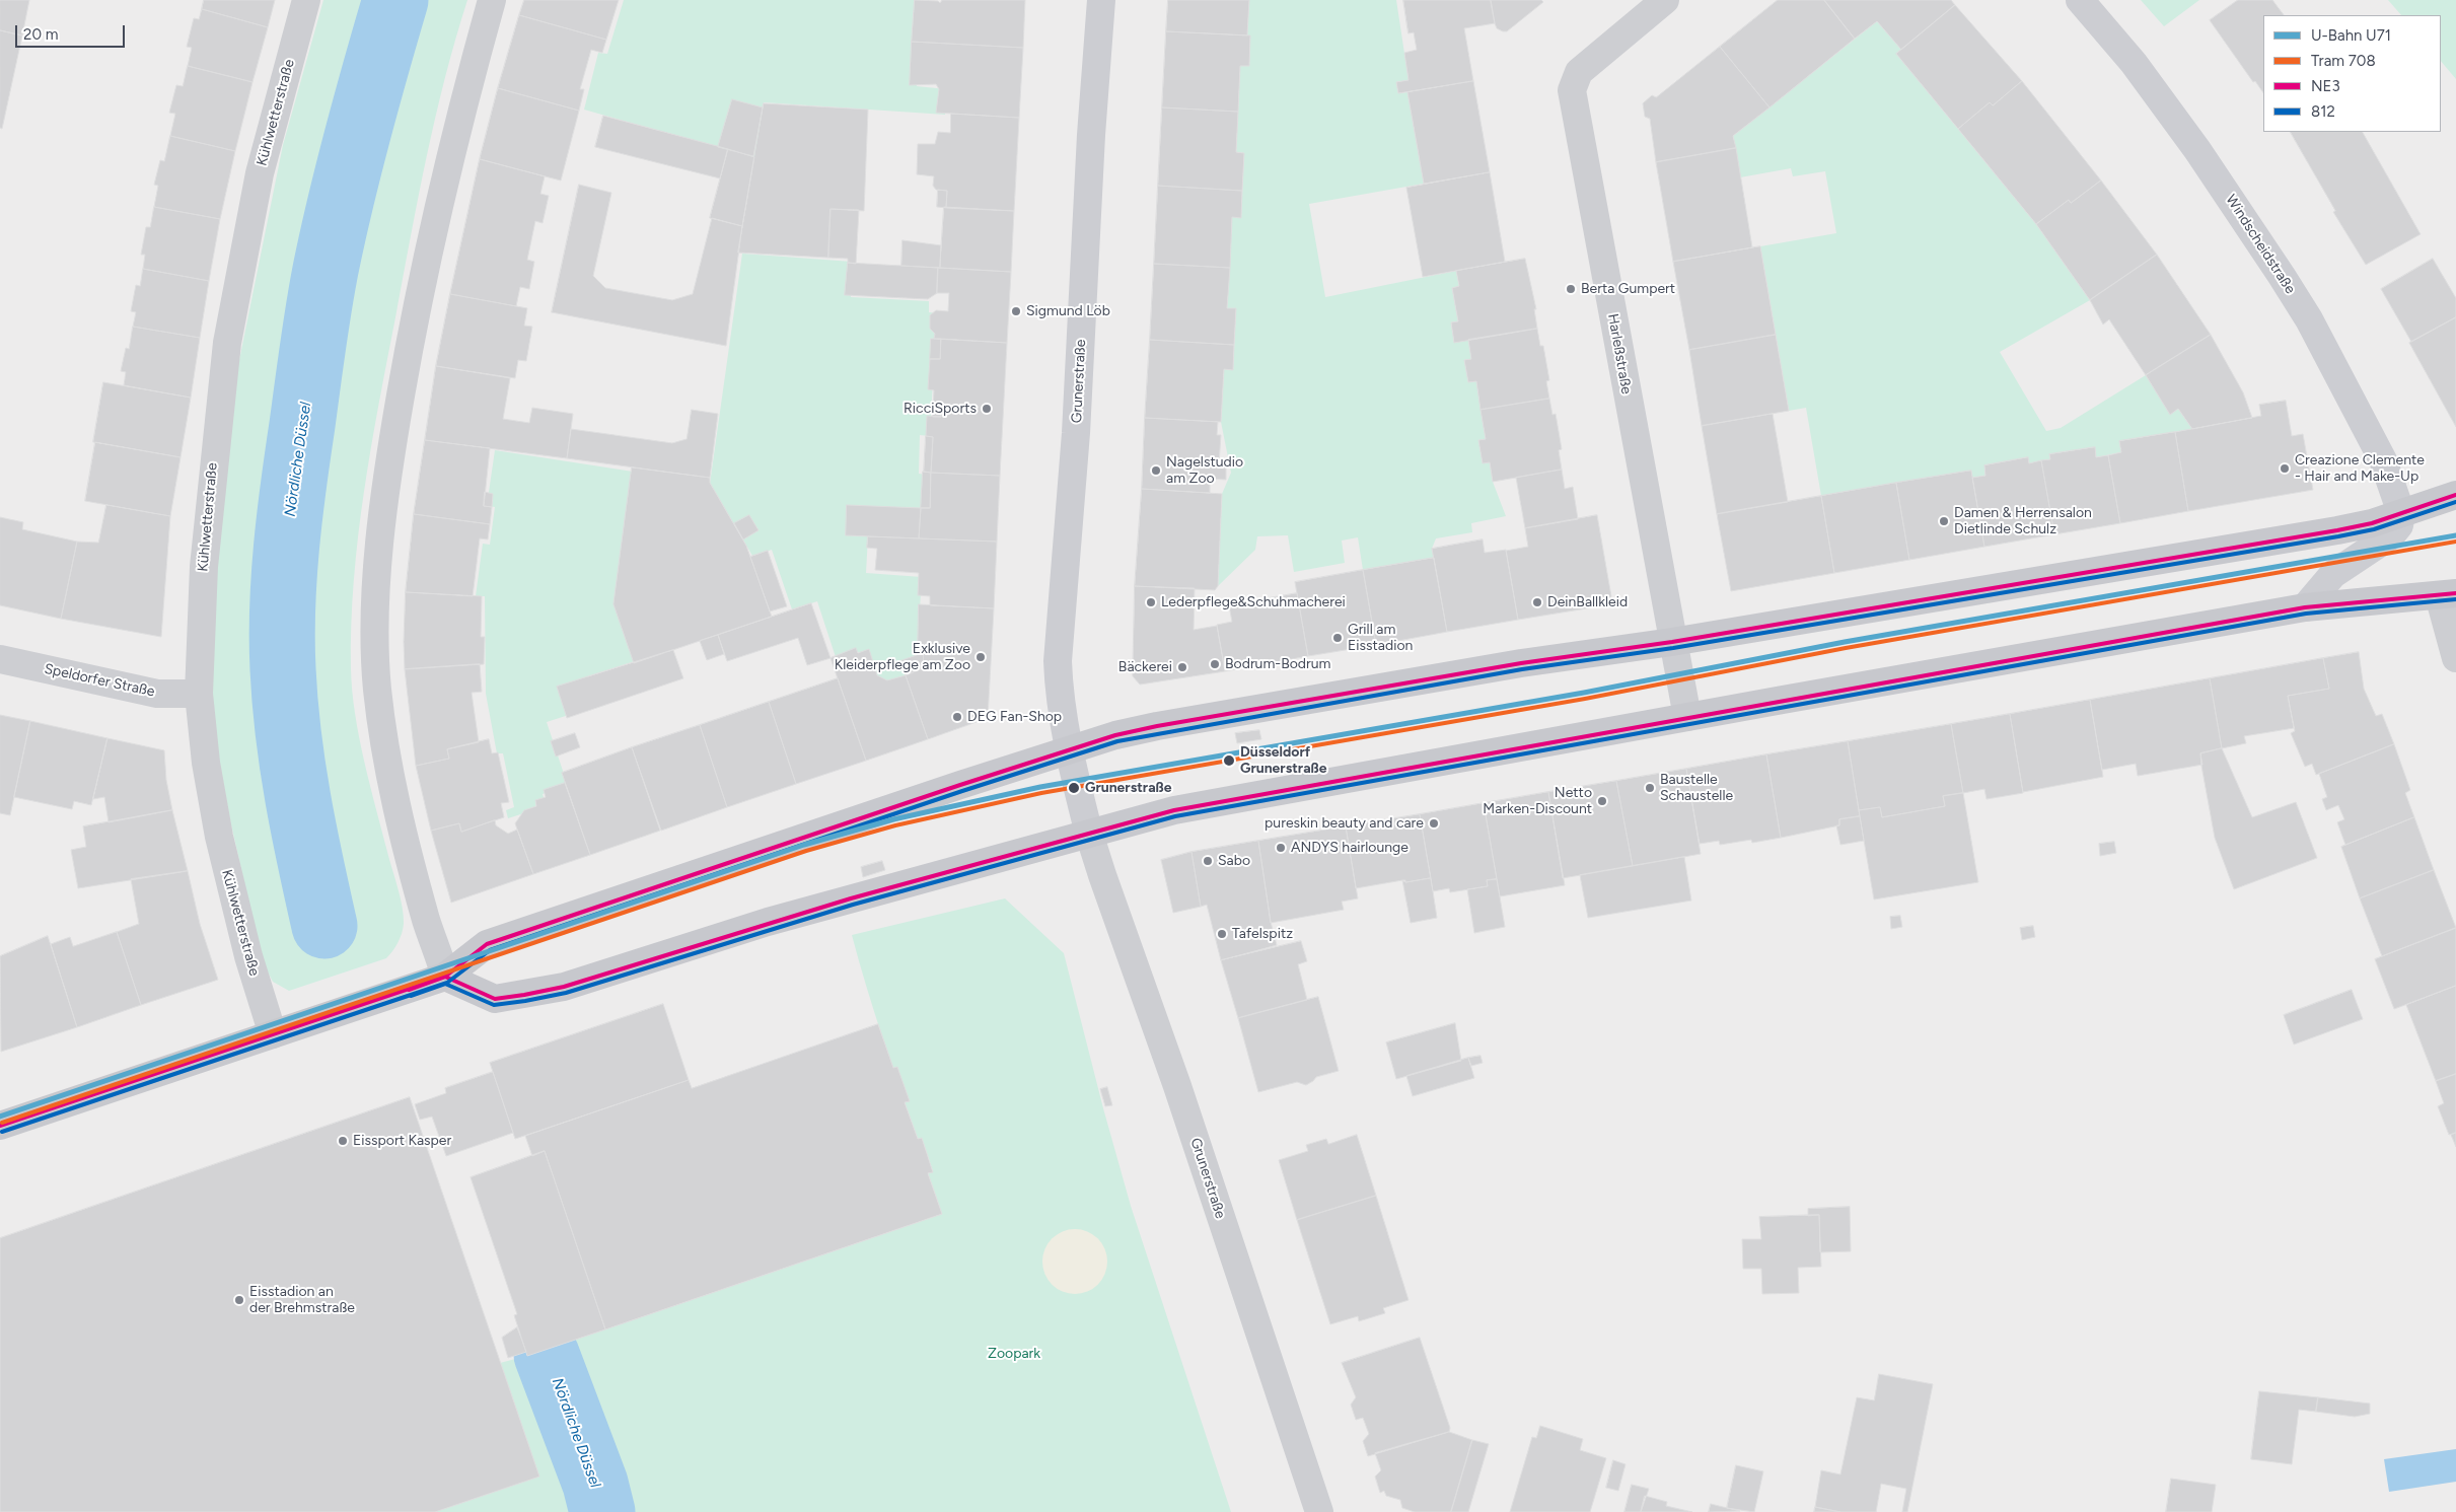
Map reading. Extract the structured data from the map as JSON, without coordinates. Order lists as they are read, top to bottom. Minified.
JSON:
{"streets":{"main road":["Windscheidstraße","Grunerstraße"],"street":["Kühlwetterstraße","Harleßstraße","Speldorfer Straße"]},"crossings":[["Kühlwetterstraße","Speldorfer Straße"]],"water":["Nördliche Düssel"],"parks":["Zoopark"],"places":["Berta Gumpert","Sigmund Löb","RicciSports","Creazione Clemente - Hair and Make-Up","Nagelstudio am Zoo","Damen & Herrensalon Dietlinde Schulz","Lederpflege&Schuhmacherei","DeinBallkleid","Grill am Eisstadion","Exklusive Kleiderpflege am Zoo","Bodrum-Bodrum","Bäckerei","DEG Fan-Shop","Düsseldorf Grunerstraße","Grunerstraße","Baustelle Schaustelle","Netto Marken-Discount","pureskin beauty and care","ANDYS hairlounge","Sabo","Tafelspitz","Eissport Kasper","Eisstadion an der Brehmstraße"],"lines":["transit line NE3","transit line 812","metro line U71","tram line 708"],"legend":["U-Bahn U71","Tram 708","NE3","812"],"scale_bar":"20 m"}
